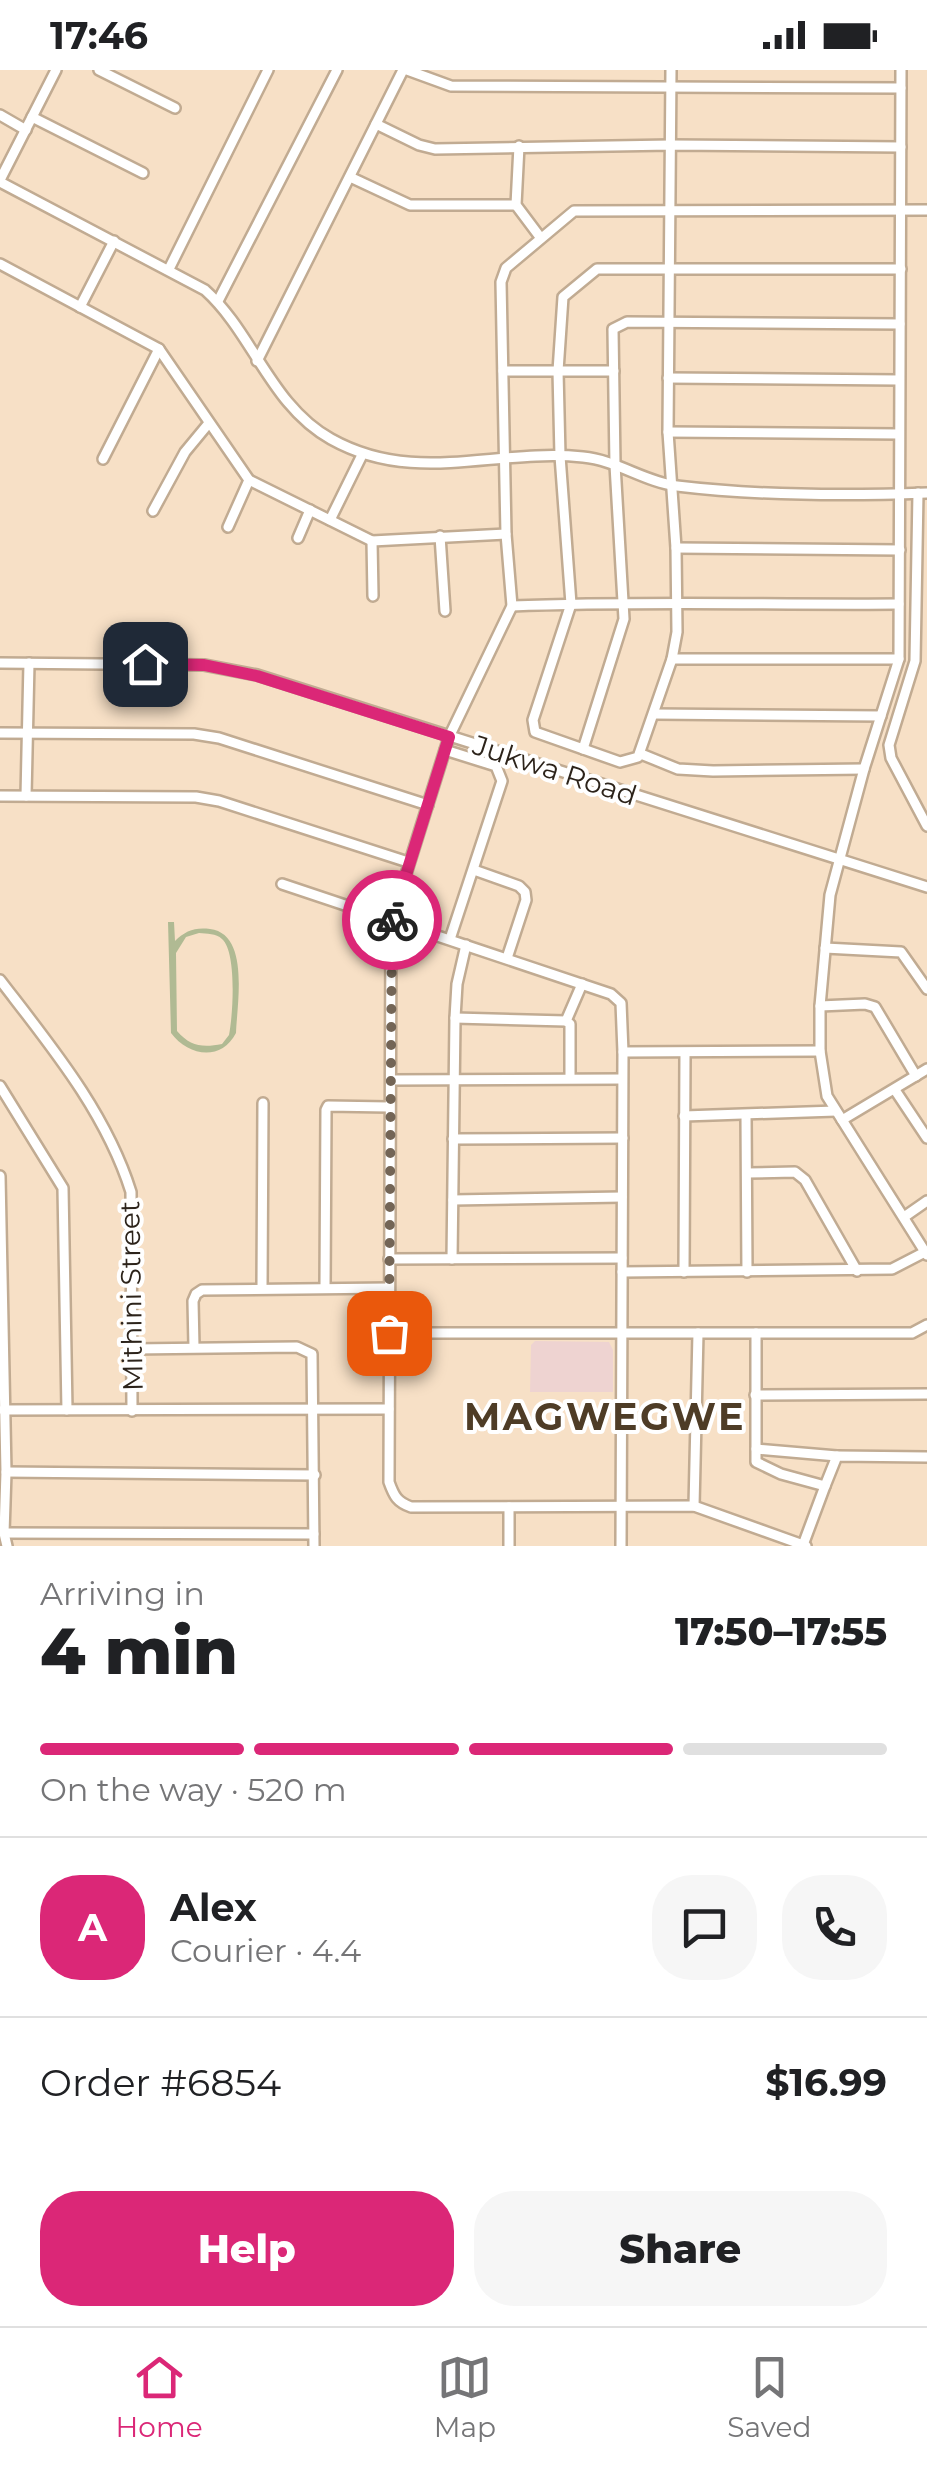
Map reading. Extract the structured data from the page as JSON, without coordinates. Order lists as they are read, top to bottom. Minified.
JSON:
{"streets":{"street":["Jukwa Road","Mithini Street"]},"districts":["MAGWEGWE"],"page":{"status":"17:46","heading":["4 min","Arriving in","17:50–17:55"],"panel":["Alex","Courier · 4.4","Order #6854","$16.99"],"bar":"On the way · 520 m","round":"A","buttons":["Help","Share"],"tabs":["Home","Map","Saved"]}}
